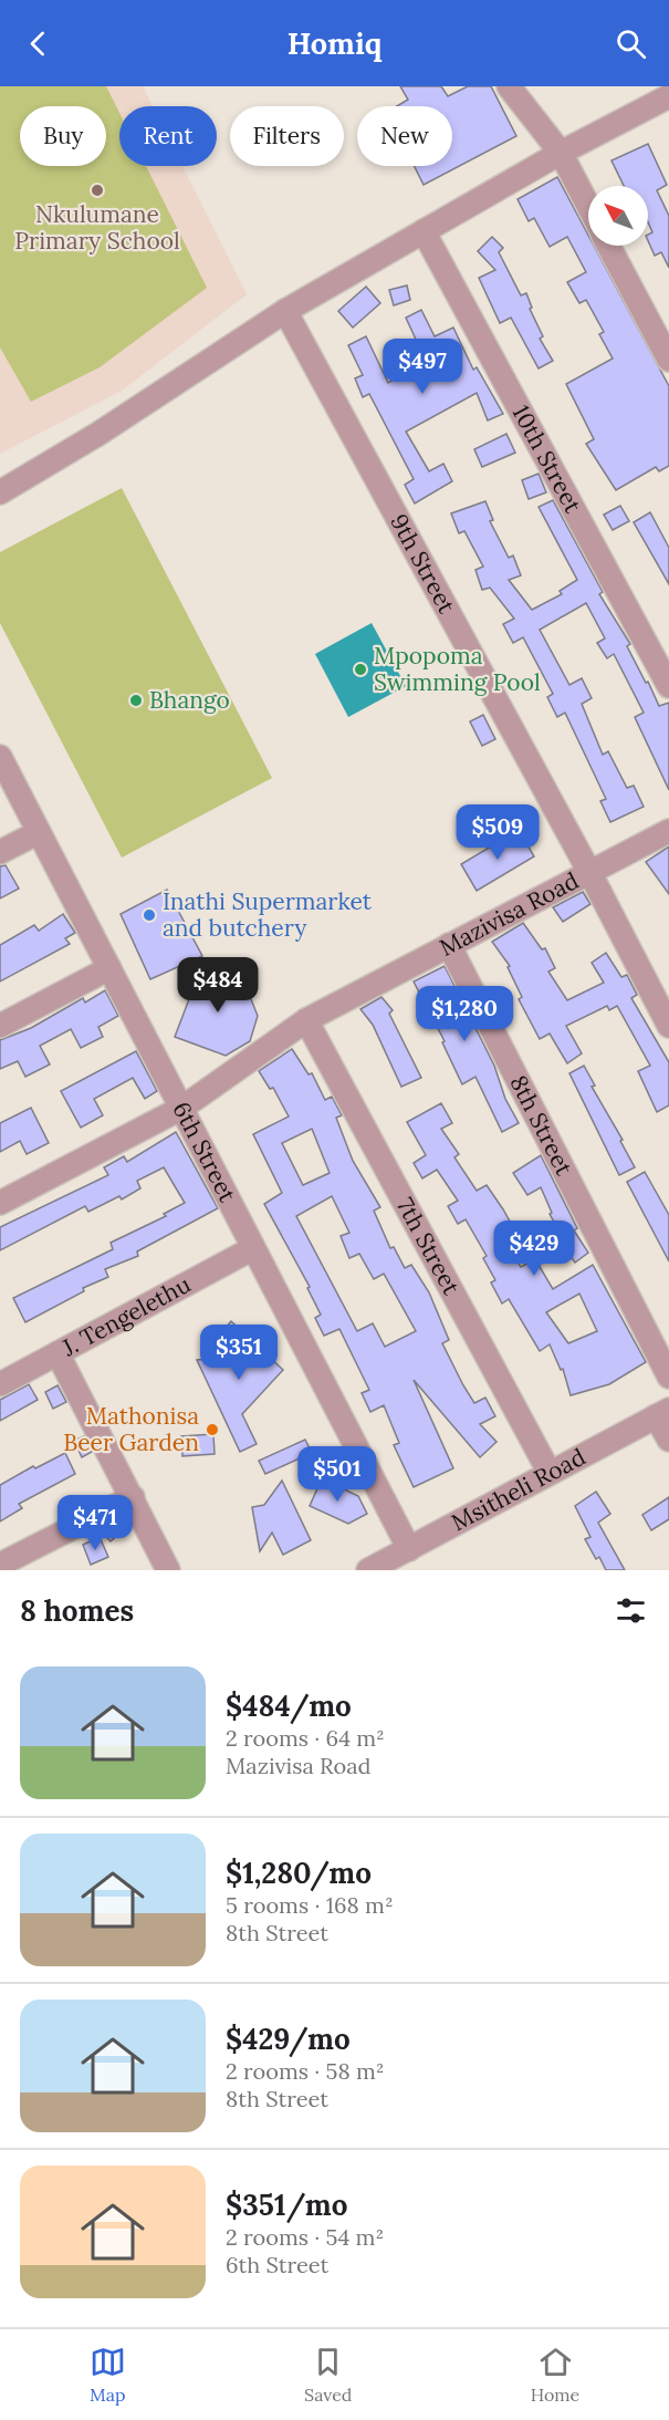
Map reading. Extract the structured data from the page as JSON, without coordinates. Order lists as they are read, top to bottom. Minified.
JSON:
{"streets":{"street":["10th Street","9th Street","Mazivisa Road","8th Street","6th Street","7th Street","J. Tengelethu","Msitheli Road"]},"crossings":[["9th Street","Mazivisa Road"],["Mazivisa Road","8th Street"],["Mazivisa Road","6th Street"],["Mazivisa Road","7th Street"],["6th Street","J. Tengelethu"],["6th Street","Msitheli Road"],["7th Street","Msitheli Road"]],"places":["Nkulumane Primary School","Mpopoma Swimming Pool","Bhango","Inathi Supermarket and butchery","Mathonisa Beer Garden"],"north":"top left","page":{"header":"Homiq","chip":["Buy","Rent","Filters","New"],"price":["$497","$509","$484","$1,280","$429","$351","$501","$471"],"heading":"8 homes","list":[{"name":"$484/mo","note":"2 rooms · 64 m² · Mazivisa Road"},{"name":"$1,280/mo","note":"5 rooms · 168 m² · 8th Street"},{"name":"$429/mo","note":"2 rooms · 58 m² · 8th Street"},{"name":"$351/mo","note":"2 rooms · 54 m² · 6th Street"}],"tabs":["Map","Saved","Home"]}}
